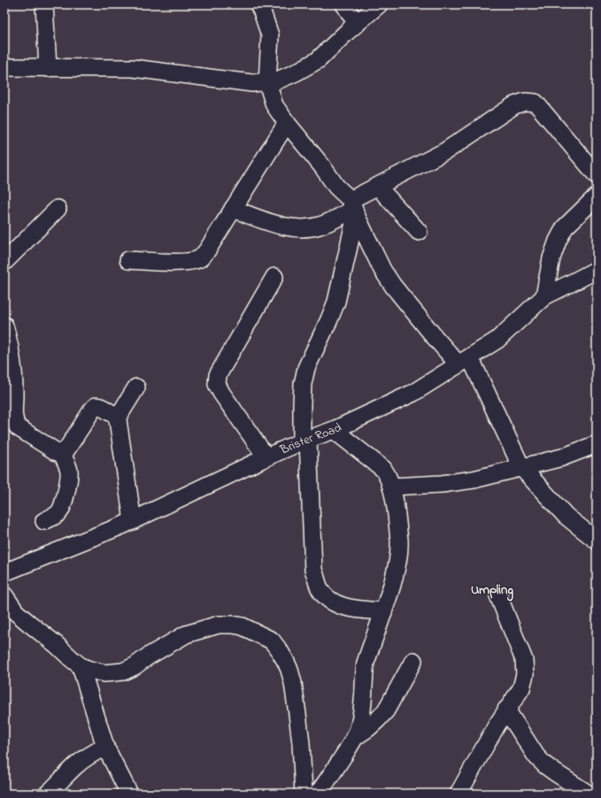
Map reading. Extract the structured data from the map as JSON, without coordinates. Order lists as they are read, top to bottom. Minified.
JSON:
{"streets":{"street":["Brister Road"]},"districts":["Umpling"]}
